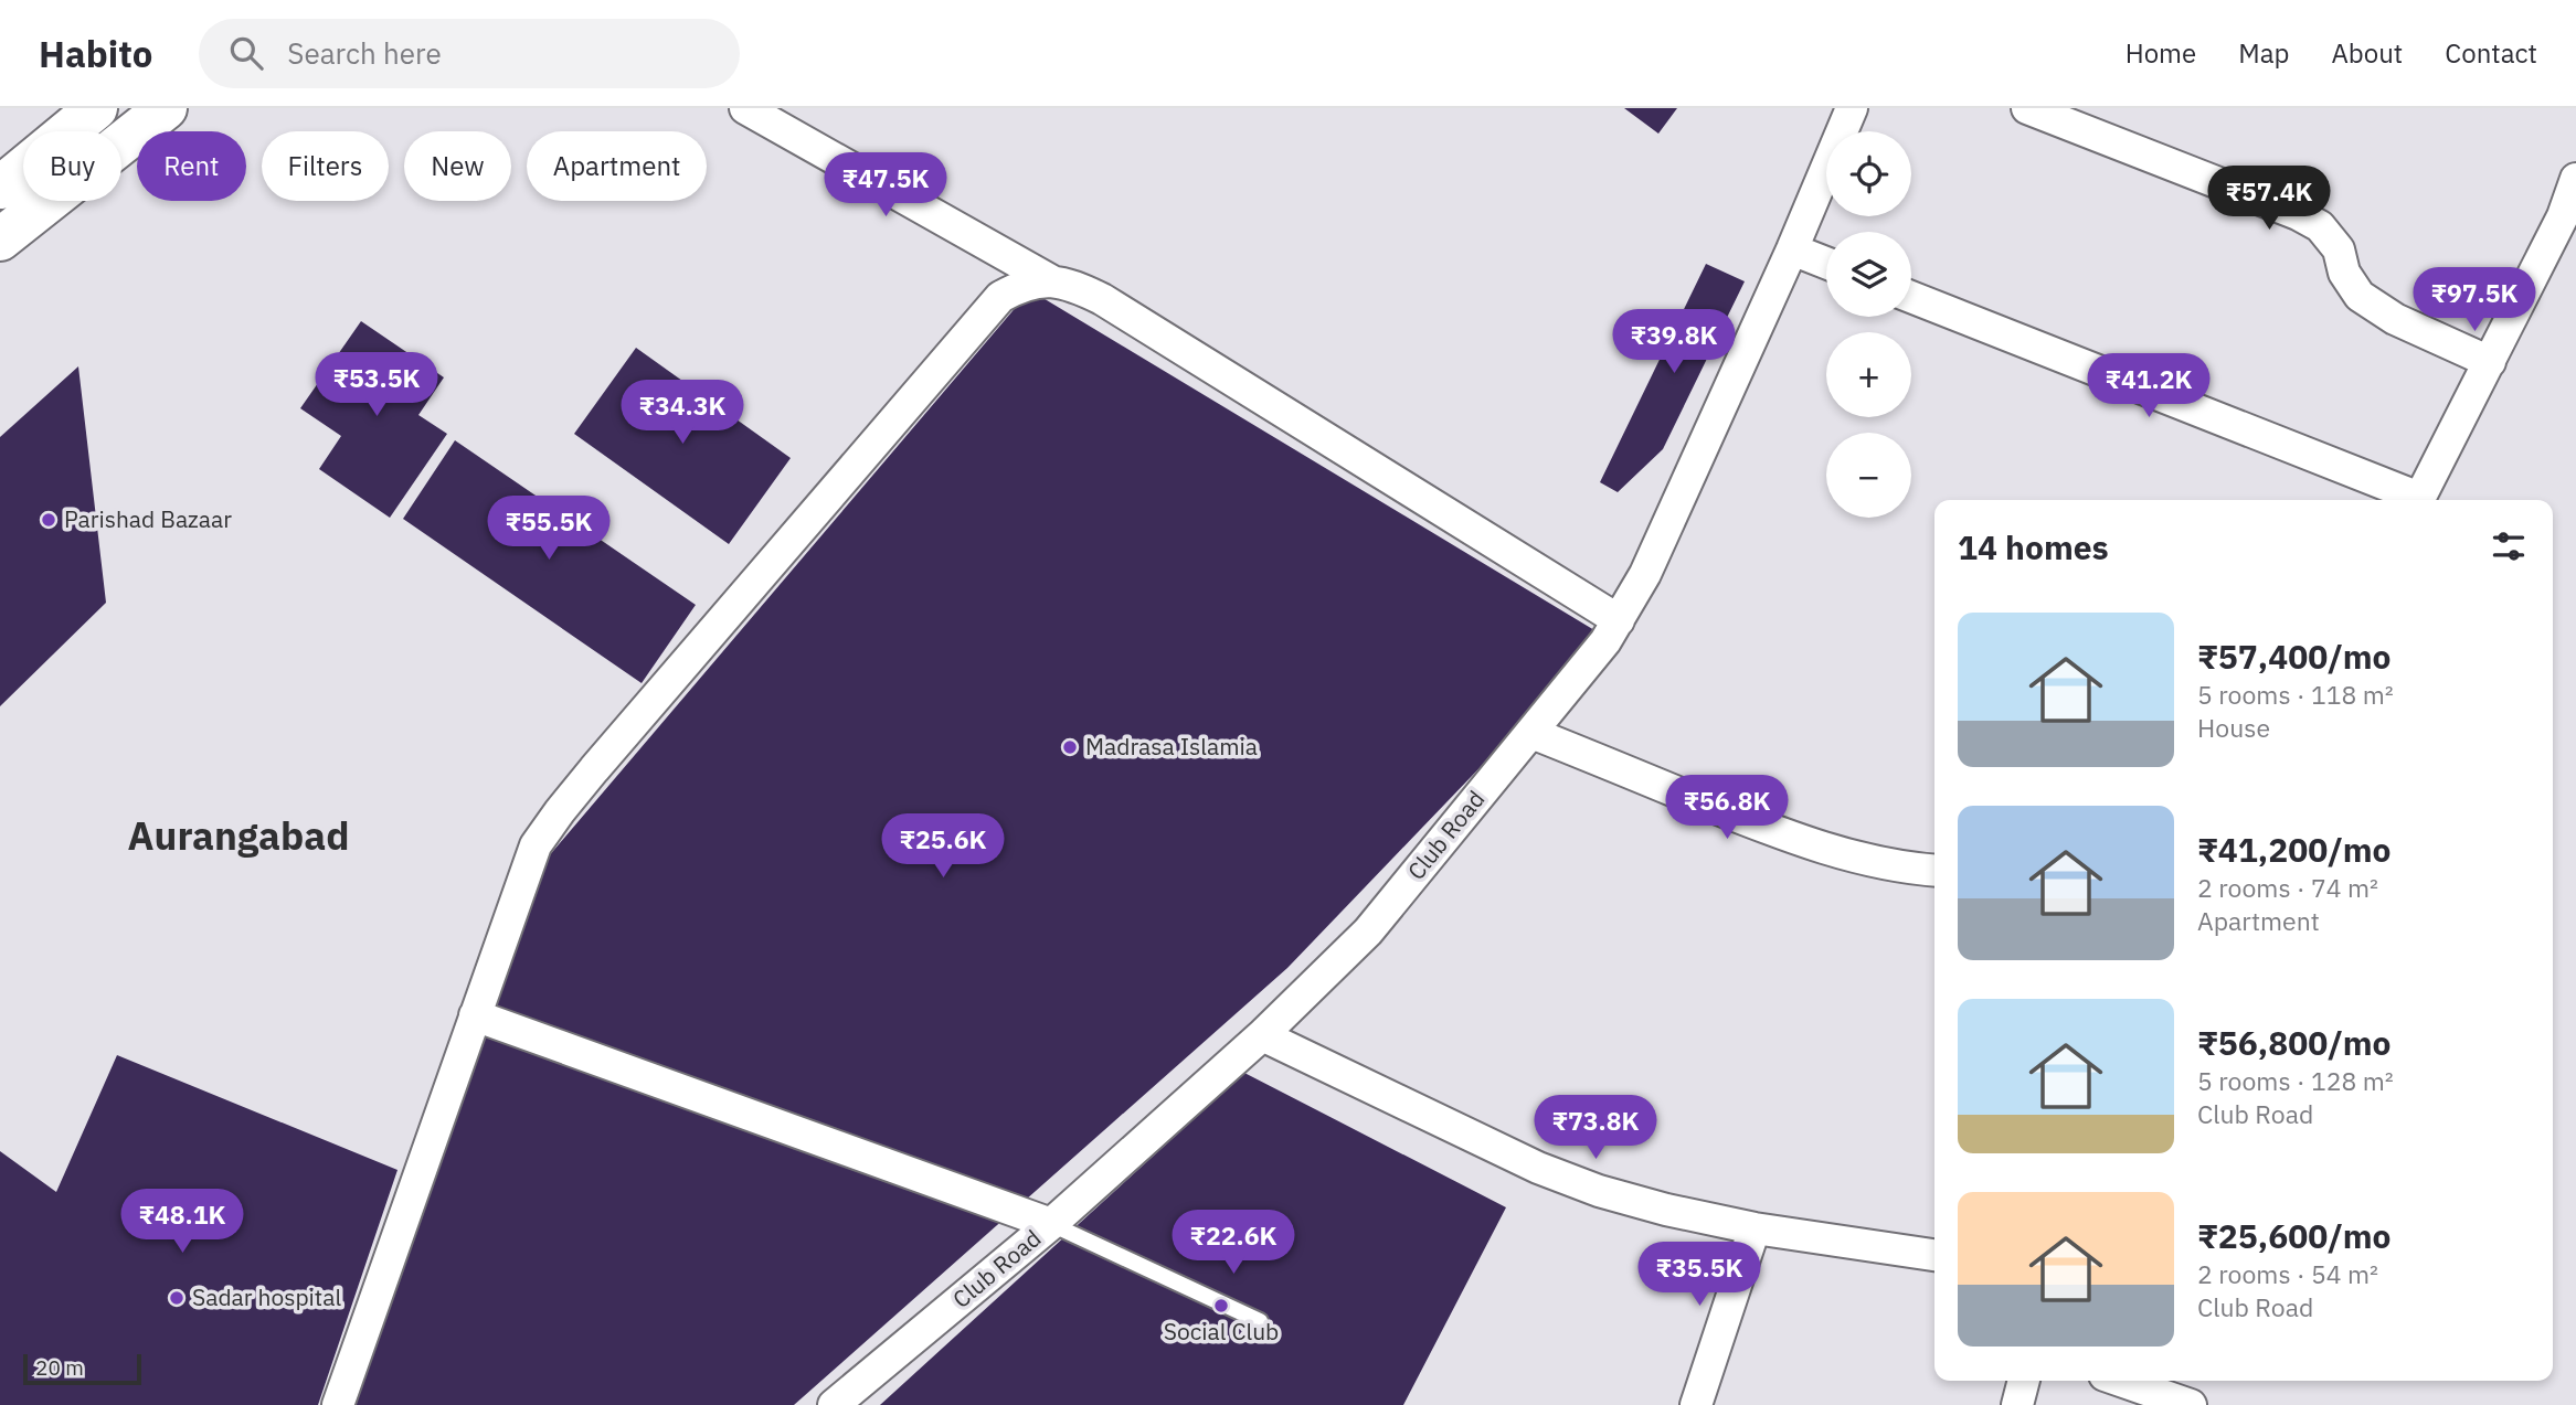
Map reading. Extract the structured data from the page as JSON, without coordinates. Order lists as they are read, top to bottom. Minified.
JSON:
{"streets":{"street":["Club Road"]},"districts":["Aurangabad"],"places":["Parishad Bazaar","Madrasa Islamia","Sadar hospital","Social Club"],"scale_bar":"20 m","page":{"header":"Habito","search":"Search here","nav":["Home","Map","About","Contact"],"map_buttons":["+","−"],"chip":["Buy","Rent","Filters","New","Apartment"],"price":["₹47.5K","₹57.4K","₹97.5K","₹39.8K","₹53.5K","₹41.2K","₹34.3K","₹55.5K","₹56.8K","₹25.6K","₹73.8K","₹48.1K","₹22.6K","₹35.5K"],"heading":"14 homes","list":[{"name":"₹57,400/mo","note":"5 rooms · 118 m² · House"},{"name":"₹41,200/mo","note":"2 rooms · 74 m² · Apartment"},{"name":"₹56,800/mo","note":"5 rooms · 128 m² · Club Road"},{"name":"₹25,600/mo","note":"2 rooms · 54 m² · Club Road"}],"scale":"20 m"}}
